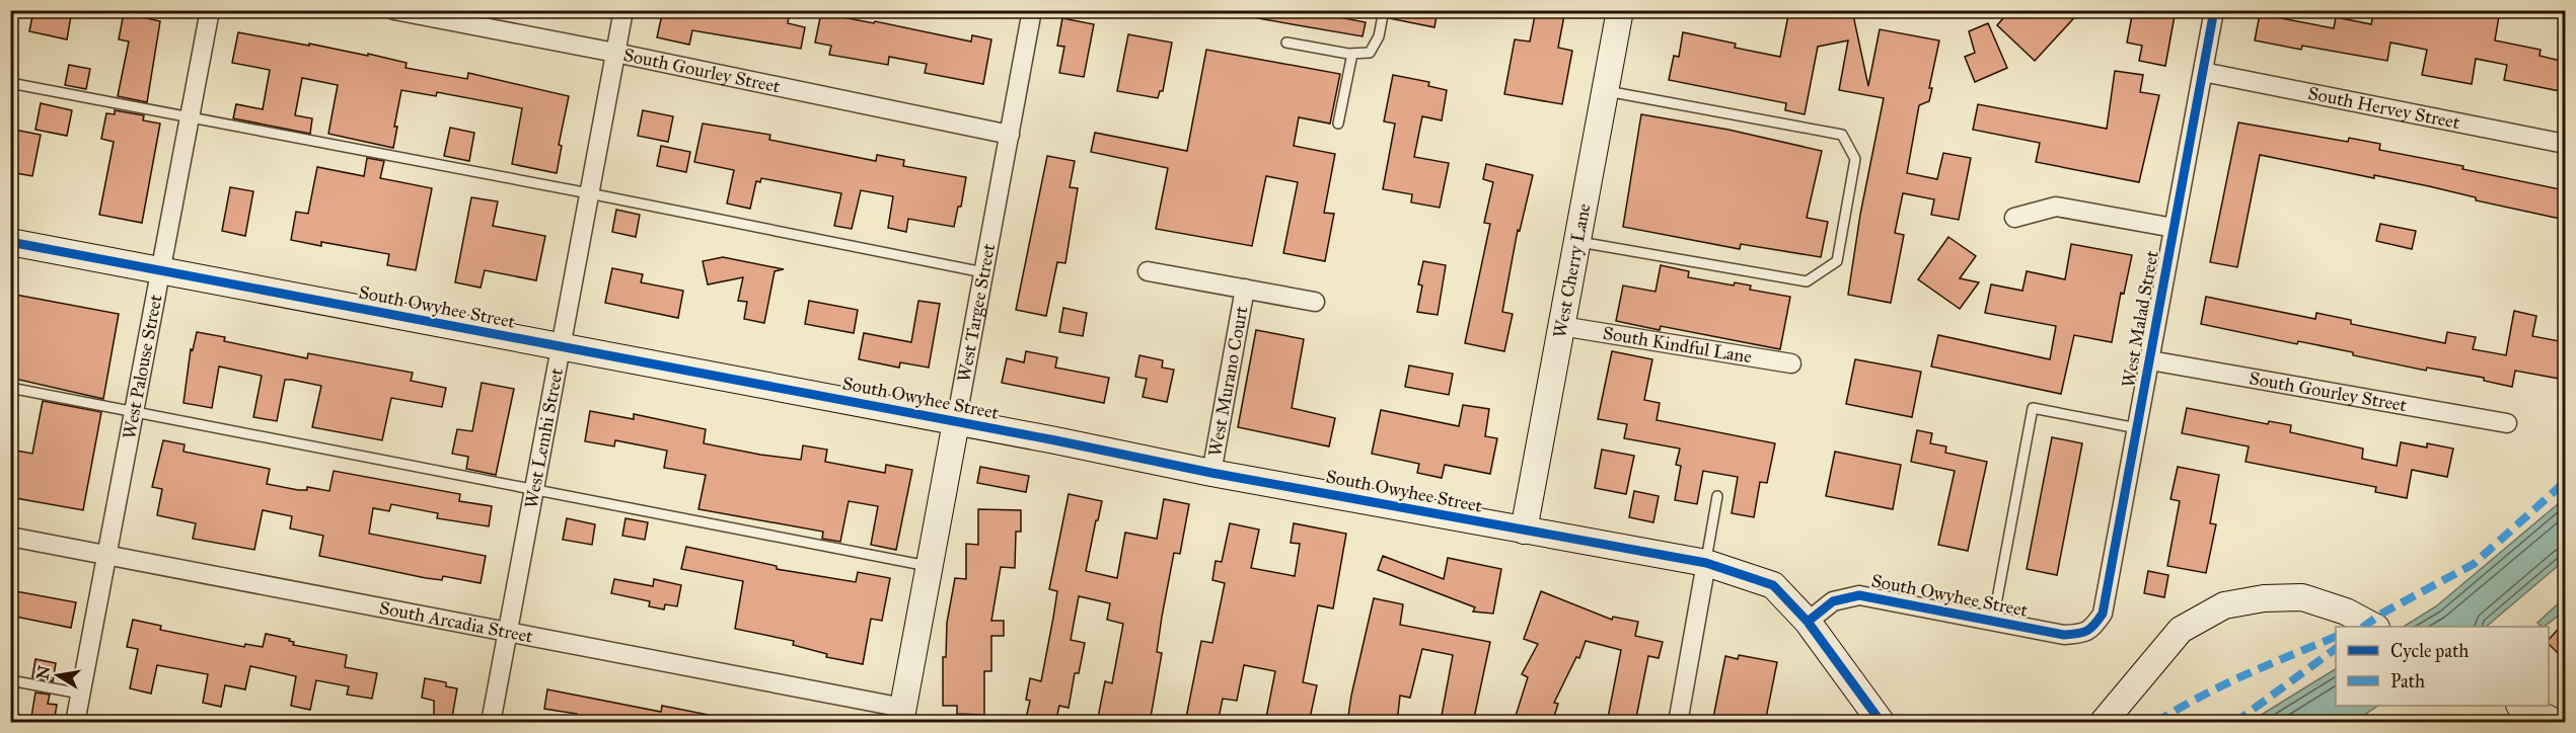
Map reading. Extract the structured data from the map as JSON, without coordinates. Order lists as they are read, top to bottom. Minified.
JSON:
{"streets":{"street":["South Gourley Street","South Hervey Street","West Cherry Lane","South Owyhee Street","West Targee Street","West Malad Street","South Kindful Lane","West Palouse Street","West Murano Court","West Lemhi Street","South Arcadia Street"]},"crossings":[["South Gourley Street","West Targee Street"],["South Gourley Street","West Malad Street"],["South Gourley Street","West Lemhi Street"],["South Hervey Street","West Malad Street"],["West Cherry Lane","South Owyhee Street"],["West Cherry Lane","South Kindful Lane"],["South Owyhee Street","West Targee Street"],["South Owyhee Street","West Malad Street"],["South Owyhee Street","West Palouse Street"],["South Owyhee Street","West Murano Court"],["South Owyhee Street","West Lemhi Street"],["West Targee Street","South Arcadia Street"],["West Palouse Street","South Arcadia Street"],["West Lemhi Street","South Arcadia Street"]],"legend":["Cycle path","Path"],"north":"left"}
